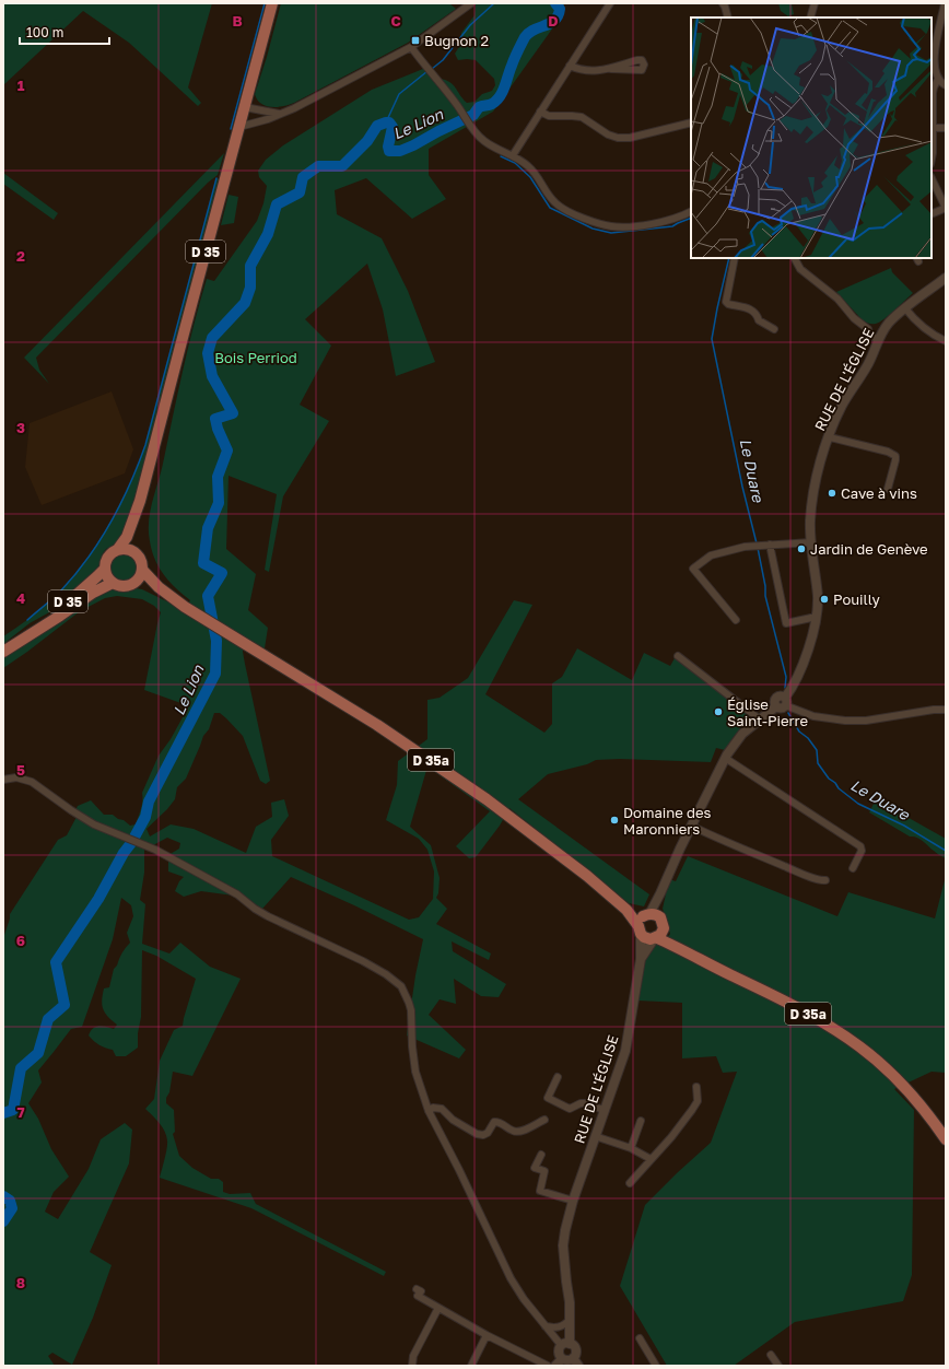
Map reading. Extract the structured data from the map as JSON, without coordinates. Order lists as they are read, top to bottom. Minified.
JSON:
{"streets":{"main road":["D 35","D 35a"],"street":["RUE DE L'ÉGLISE"]},"crossings":[["D 35","D 35a"],["RUE DE L'ÉGLISE","D 35a"]],"water":["Le Lion","Le Duare"],"parks":["Bois Perriod"],"places":{"transit":["Bugnon 2"],"other":["Cave à vins","Jardin de Genève","Pouilly","Église Saint-Pierre","Domaine des Maronniers"]},"scale_bar":"100 m","grid":{"columns":["B","C","D"],"rows":["1","2","3","4","5","6","7","8"]}}
